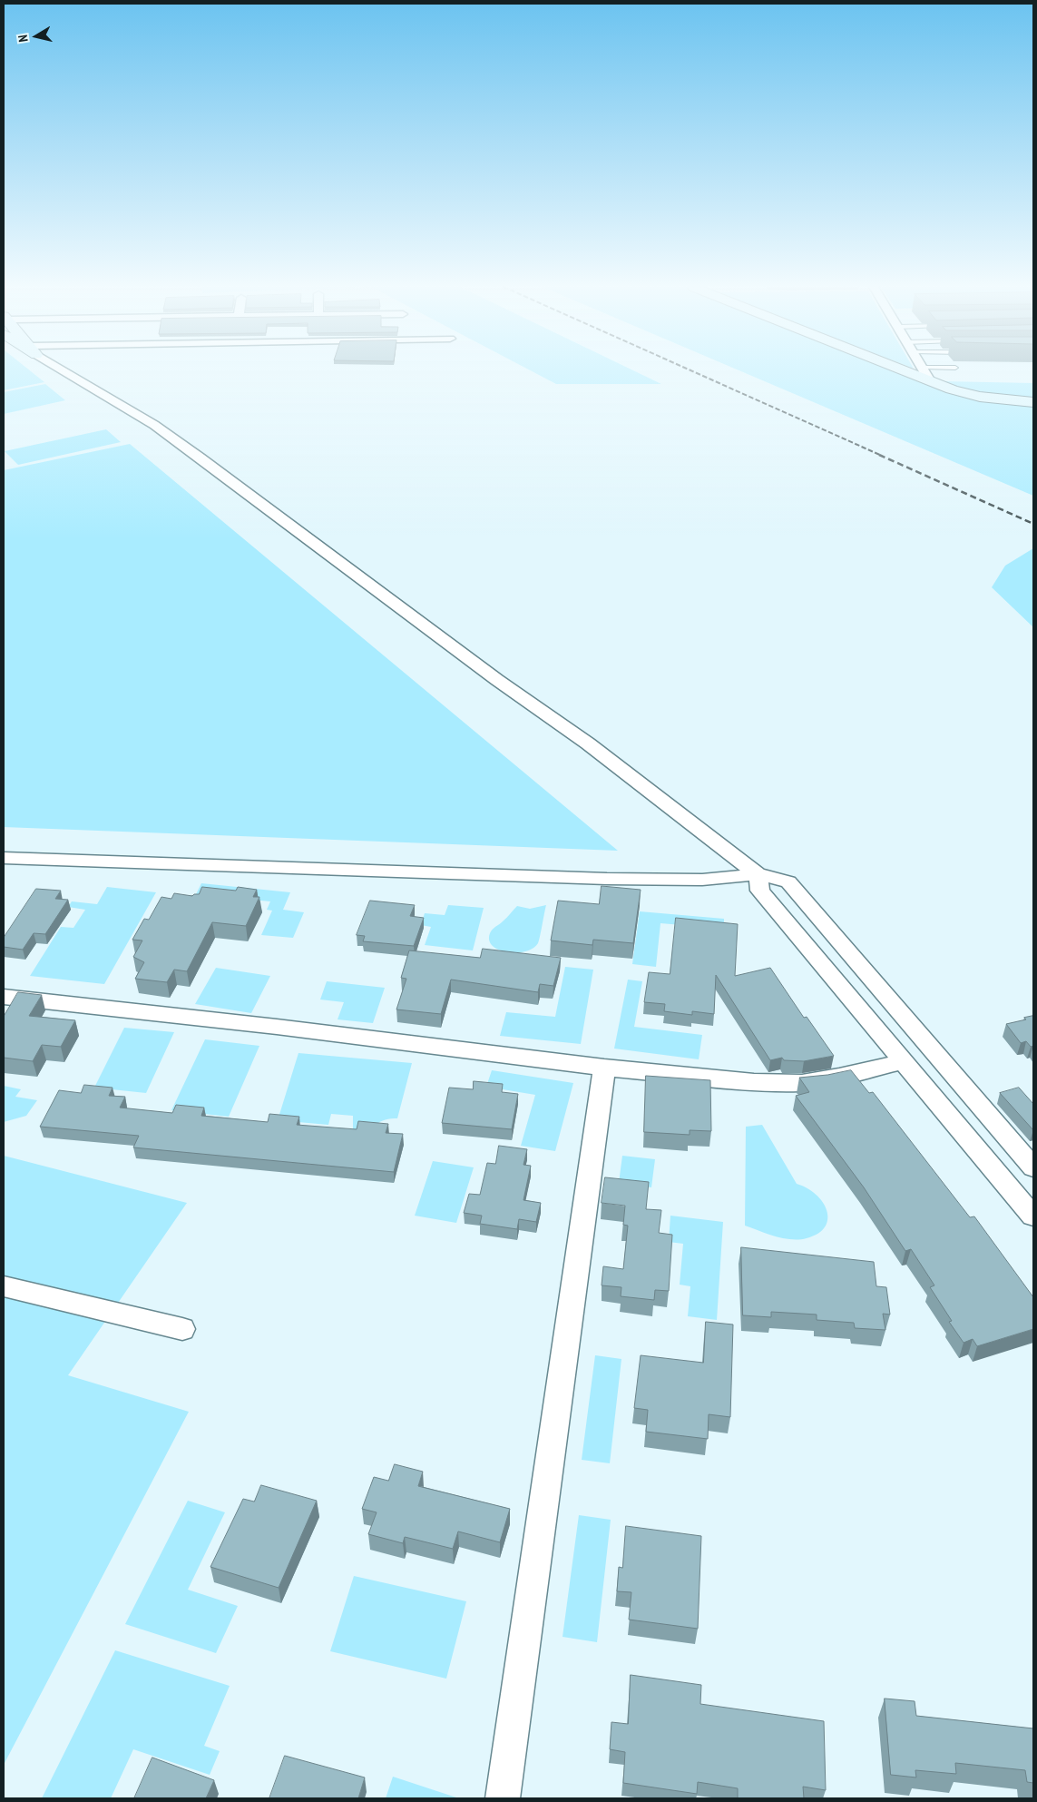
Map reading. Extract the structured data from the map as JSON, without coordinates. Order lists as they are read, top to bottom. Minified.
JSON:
{"north":"left"}
